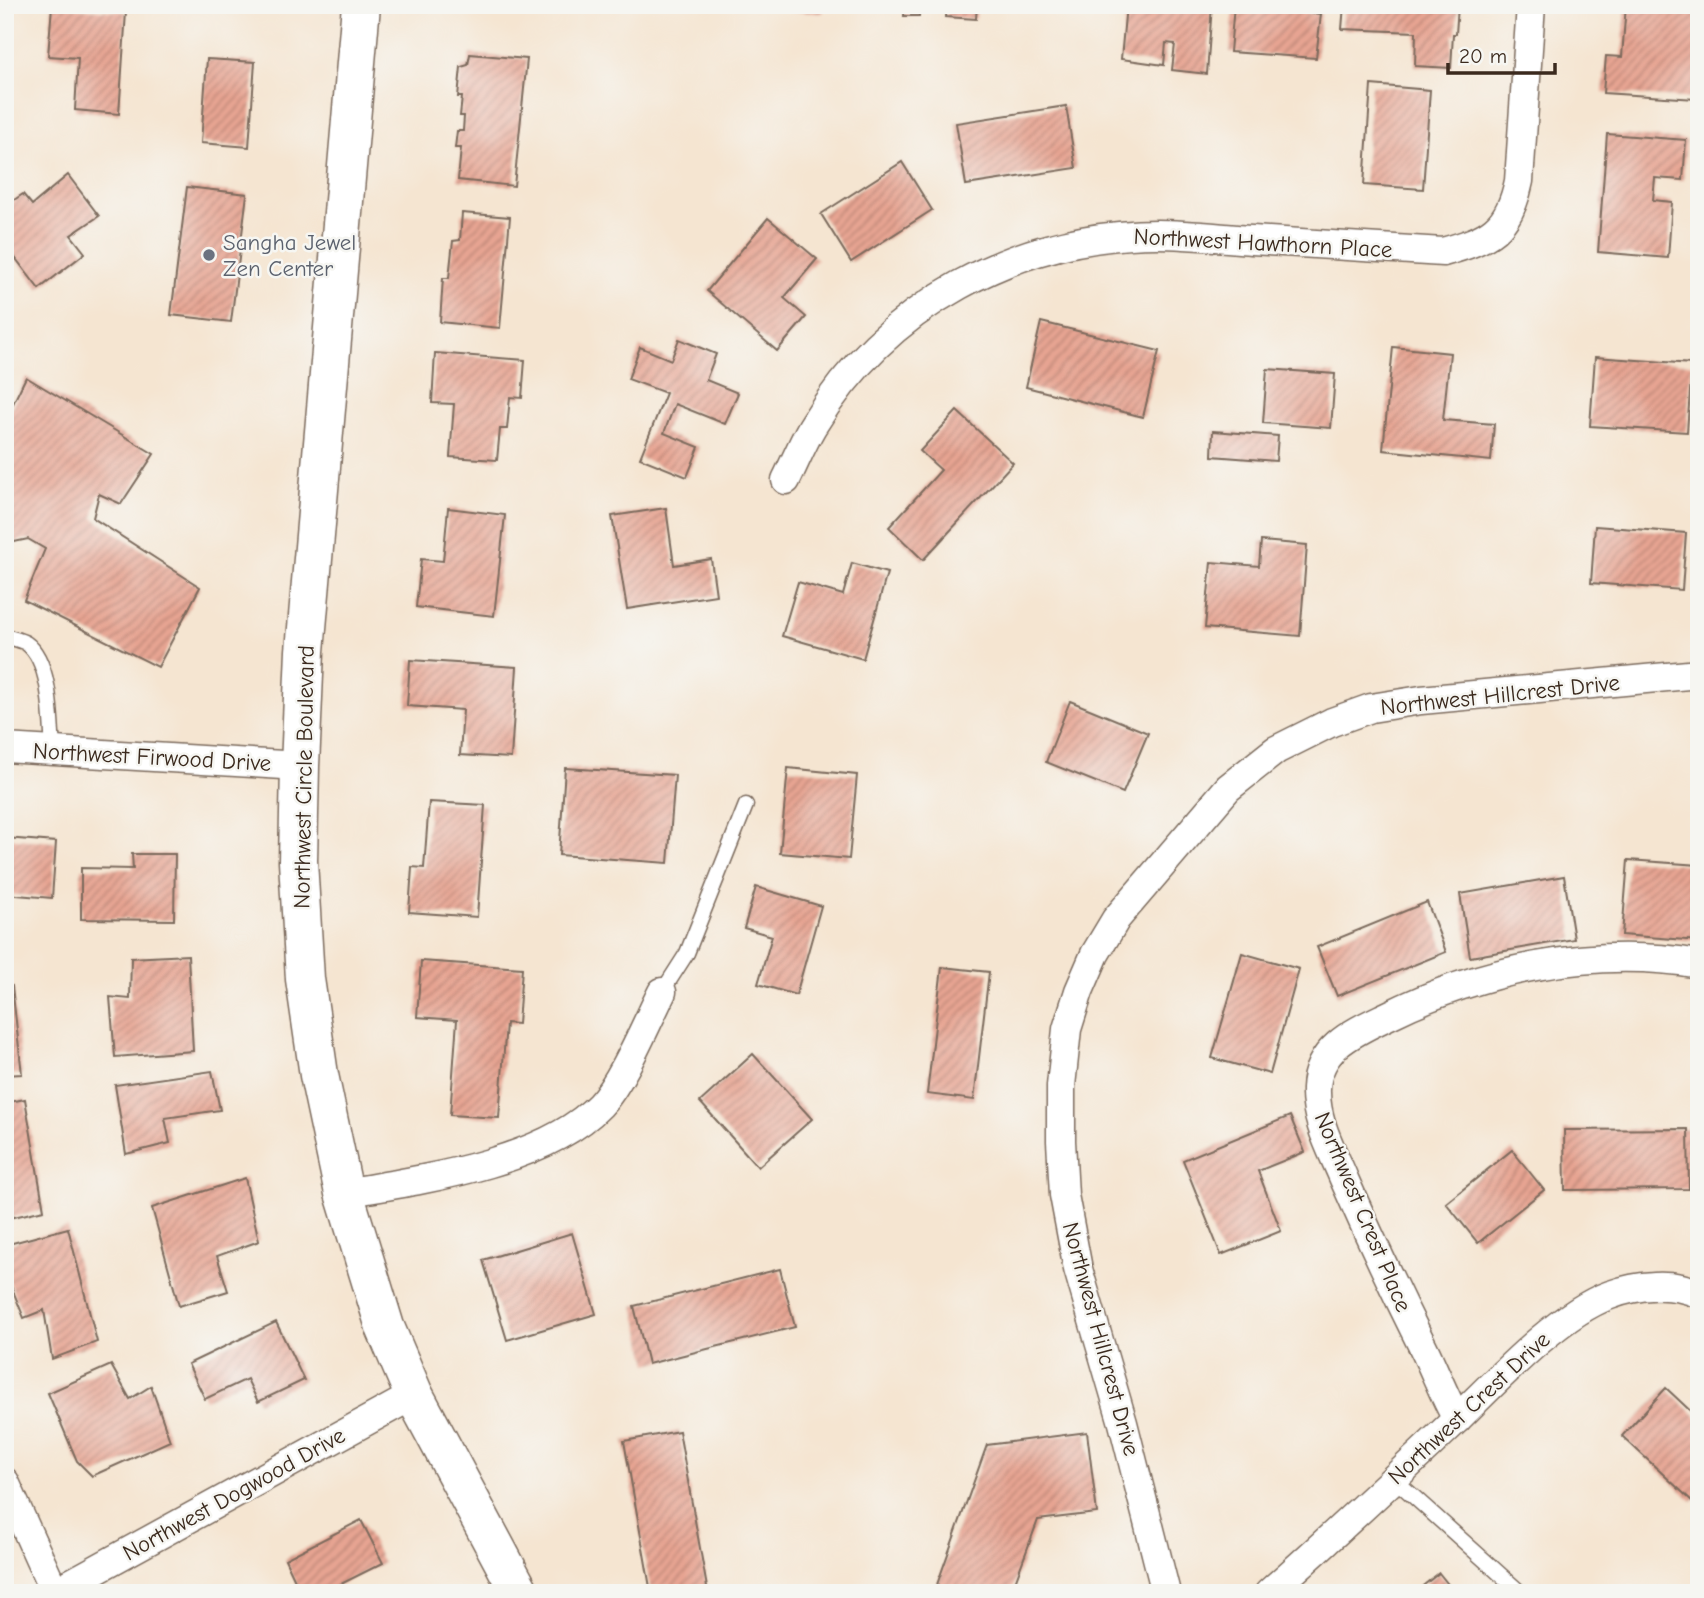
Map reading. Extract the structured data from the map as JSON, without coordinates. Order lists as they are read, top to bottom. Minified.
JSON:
{"streets":{"main road":["Northwest Circle Boulevard"],"street":["Northwest Hawthorn Place","Northwest Hillcrest Drive","Northwest Firwood Drive","Northwest Crest Place","Northwest Crest Drive","Northwest Dogwood Drive"]},"crossings":[["Northwest Firwood Drive","Northwest Circle Boulevard"],["Northwest Circle Boulevard","Northwest Dogwood Drive"],["Northwest Crest Place","Northwest Crest Drive"]],"places":["Sangha Jewel Zen Center"],"scale_bar":"20 m"}
